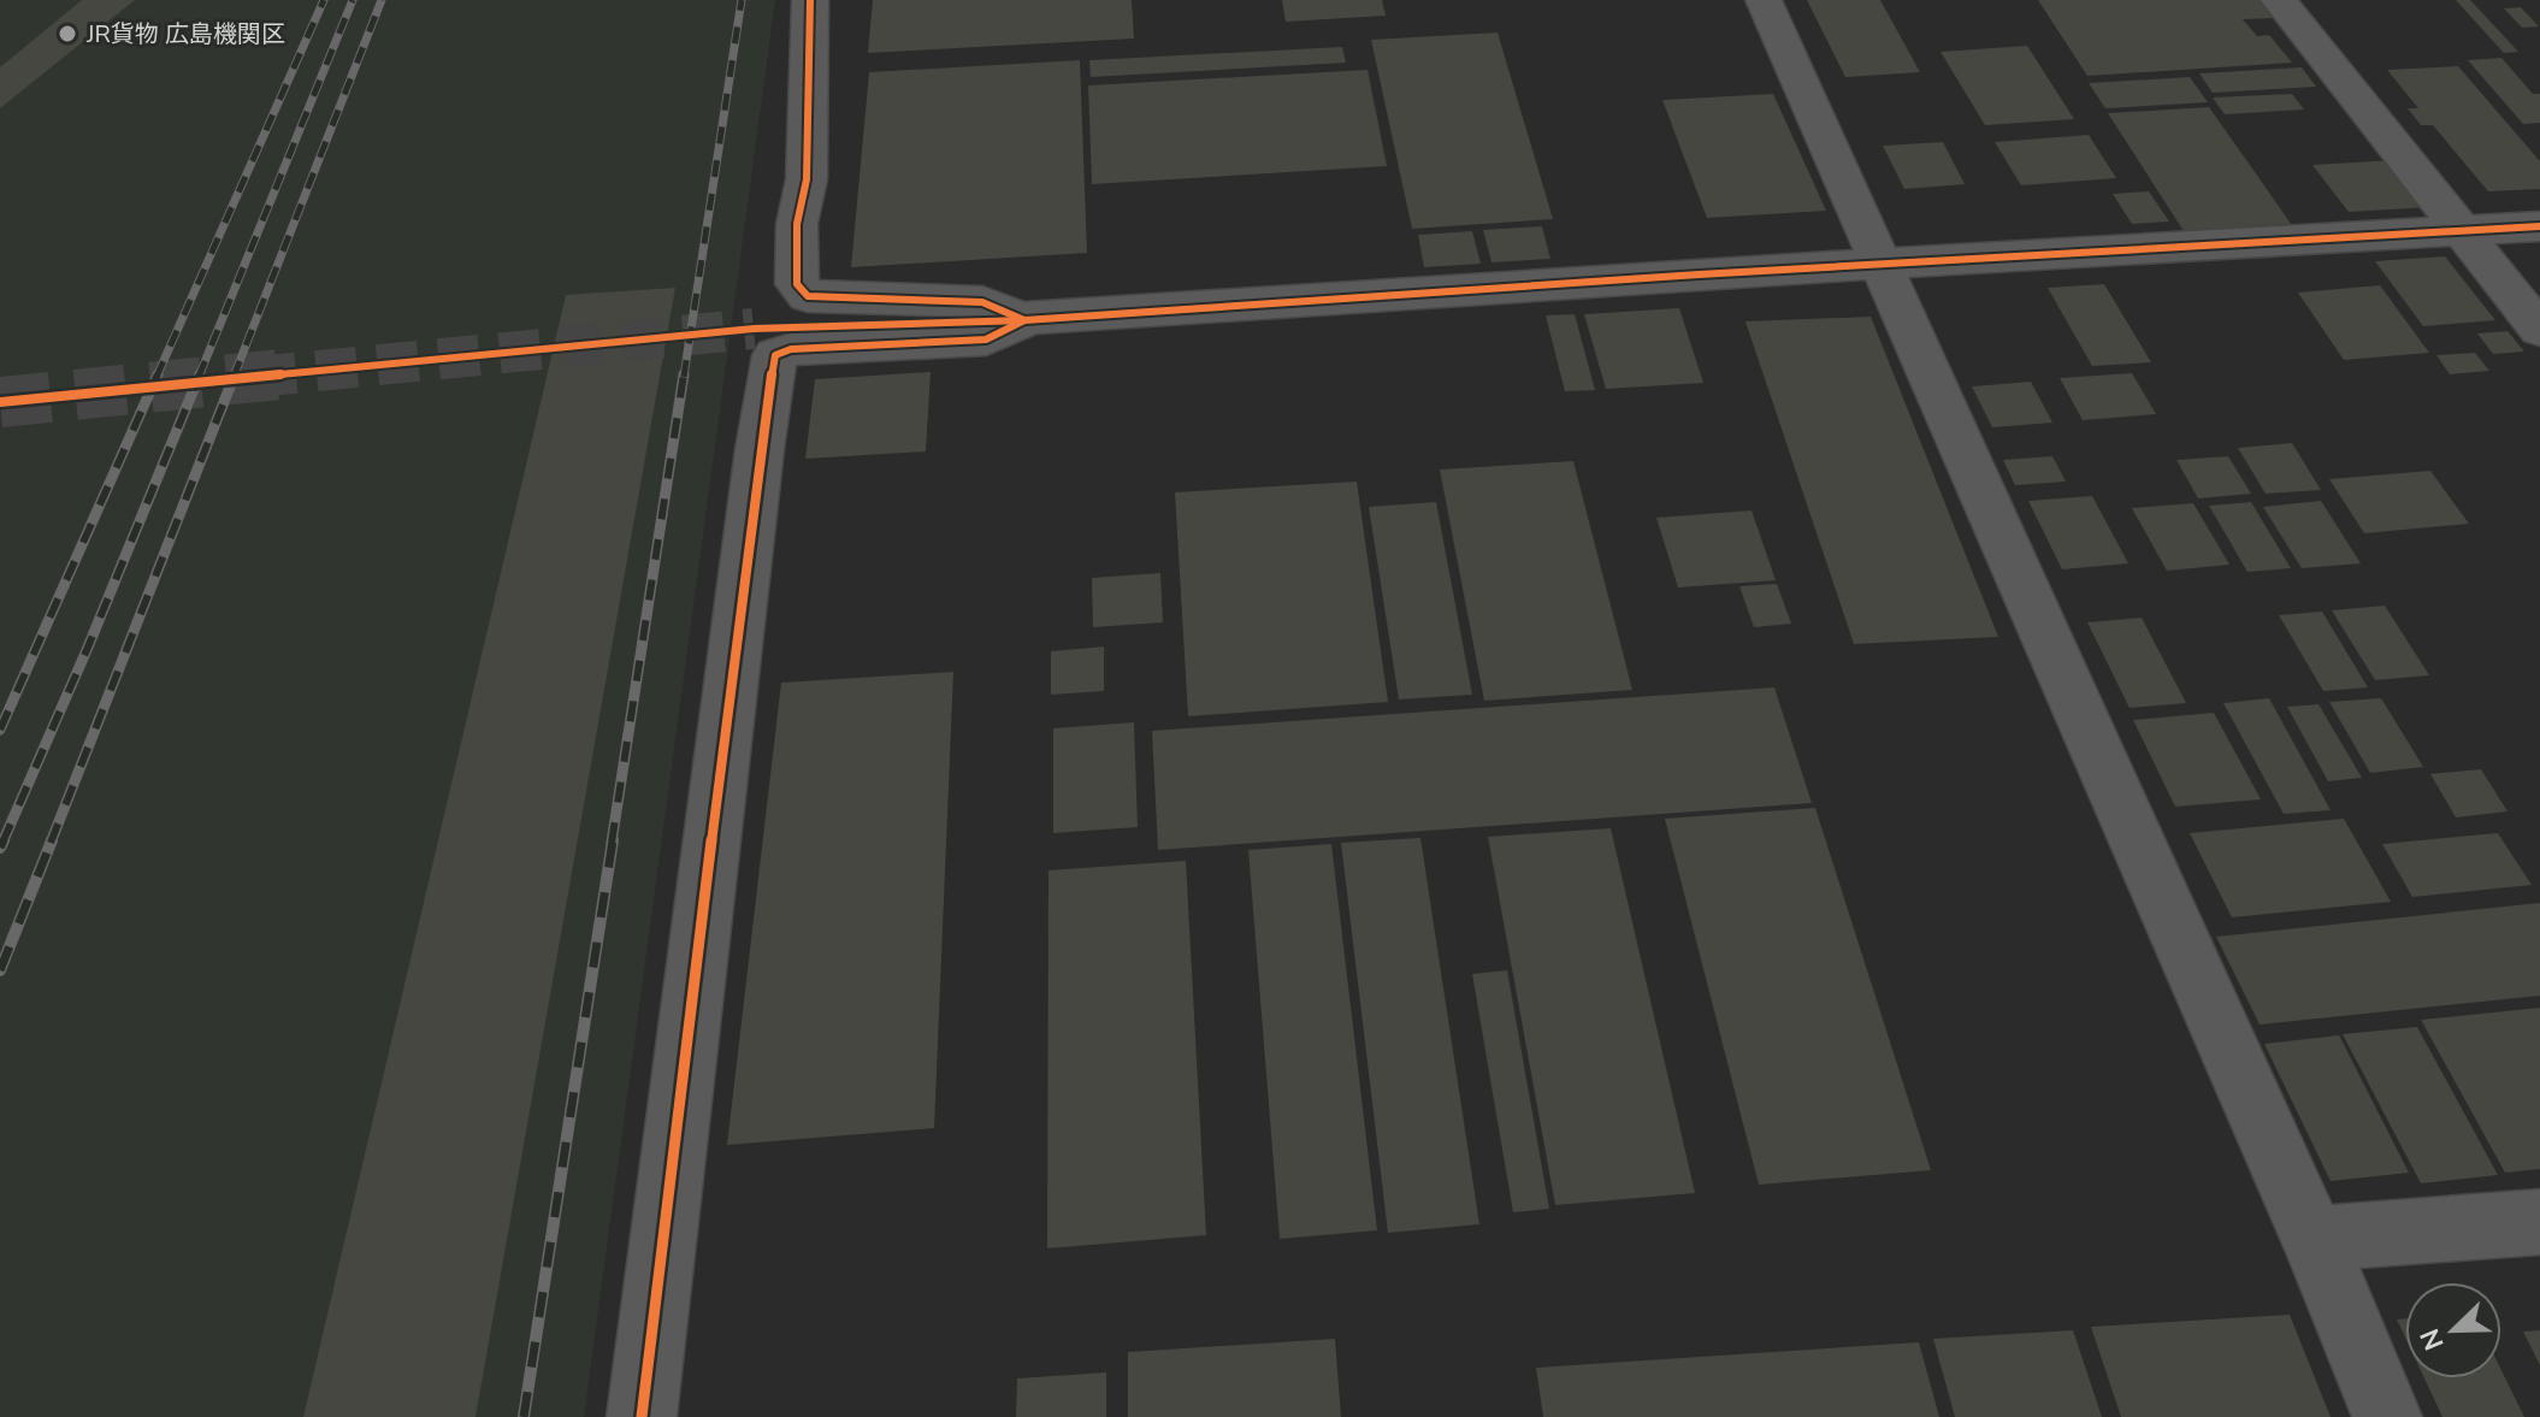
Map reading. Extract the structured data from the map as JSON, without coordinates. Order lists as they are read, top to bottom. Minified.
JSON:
{"places":["JR貨物 広島機関区"],"north":"bottom left"}
